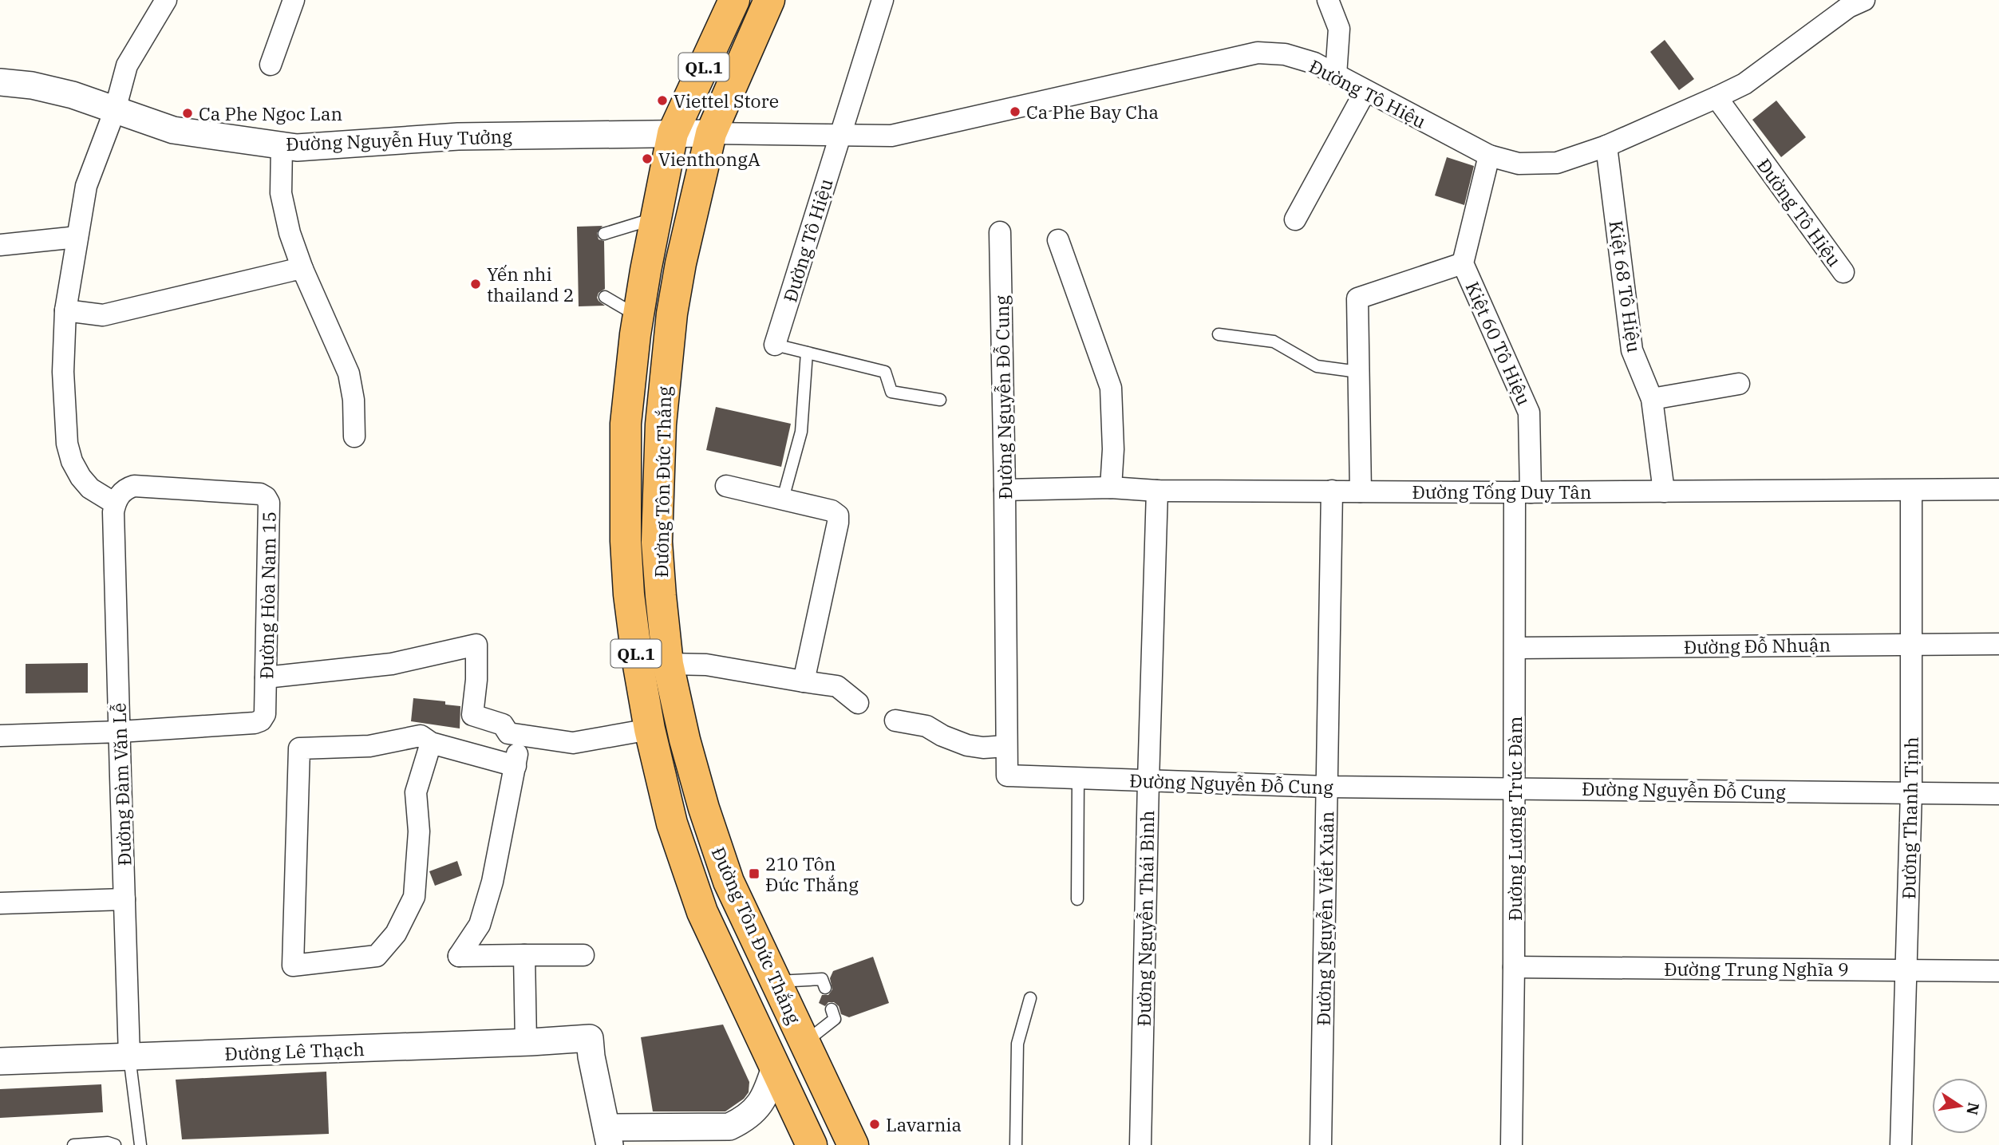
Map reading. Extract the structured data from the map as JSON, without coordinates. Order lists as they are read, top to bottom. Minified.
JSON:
{"streets":{"highway":["QL.1","Đường Tôn Đức Thắng"],"street":["Đường Tô Hiệu","Đường Nguyễn Huy Tưởng","Kiệt 68 Tô Hiệu","Kiệt 60 Tô Hiệu","Đường Nguyễn Đỗ Cung","Đường Tống Duy Tân","Đường Hòa Nam 15","Đường Đỗ Nhuận","Đường Đàm Văn Lễ","Đường Thanh Tịnh","Đường Lương Trúc Đàm","Đường Nguyễn Thái Bình","Đường Nguyễn Viết Xuân","Đường Trung Nghĩa 9","Đường Lê Thạch"]},"crossings":[["Đường Tô Hiệu","Đường Nguyễn Huy Tưởng"],["Đường Tô Hiệu","Kiệt 68 Tô Hiệu"],["Đường Tô Hiệu","Kiệt 60 Tô Hiệu"],["Đường Tô Hiệu","Đường Tôn Đức Thắng"],["Đường Nguyễn Huy Tưởng","Đường Tôn Đức Thắng"],["Kiệt 68 Tô Hiệu","Đường Tống Duy Tân"],["Kiệt 60 Tô Hiệu","Đường Tống Duy Tân"],["Kiệt 60 Tô Hiệu","Đường Lương Trúc Đàm"],["Đường Nguyễn Đỗ Cung","Đường Tống Duy Tân"],["Đường Nguyễn Đỗ Cung","Đường Thanh Tịnh"],["Đường Nguyễn Đỗ Cung","Đường Lương Trúc Đàm"],["Đường Nguyễn Đỗ Cung","Đường Nguyễn Thái Bình"],["Đường Nguyễn Đỗ Cung","Đường Nguyễn Viết Xuân"],["Đường Tống Duy Tân","Đường Thanh Tịnh"],["Đường Tống Duy Tân","Đường Lương Trúc Đàm"],["Đường Tống Duy Tân","Đường Nguyễn Thái Bình"],["Đường Tống Duy Tân","Đường Nguyễn Viết Xuân"],["Đường Hòa Nam 15","Đường Đàm Văn Lễ"],["Đường Đỗ Nhuận","Đường Thanh Tịnh"],["Đường Đỗ Nhuận","Đường Lương Trúc Đàm"],["Đường Đàm Văn Lễ","Đường Lê Thạch"],["Đường Thanh Tịnh","Đường Trung Nghĩa 9"],["Đường Lương Trúc Đàm","Đường Trung Nghĩa 9"]],"places":{"other":["Viettel Store","Ca Phe Bay Cha","Ca Phe Ngoc Lan","VienthongA","Yến nhi thailand 2","Lavarnia"],"transit":["210 Tôn Đức Thắng"]},"north":"right"}
